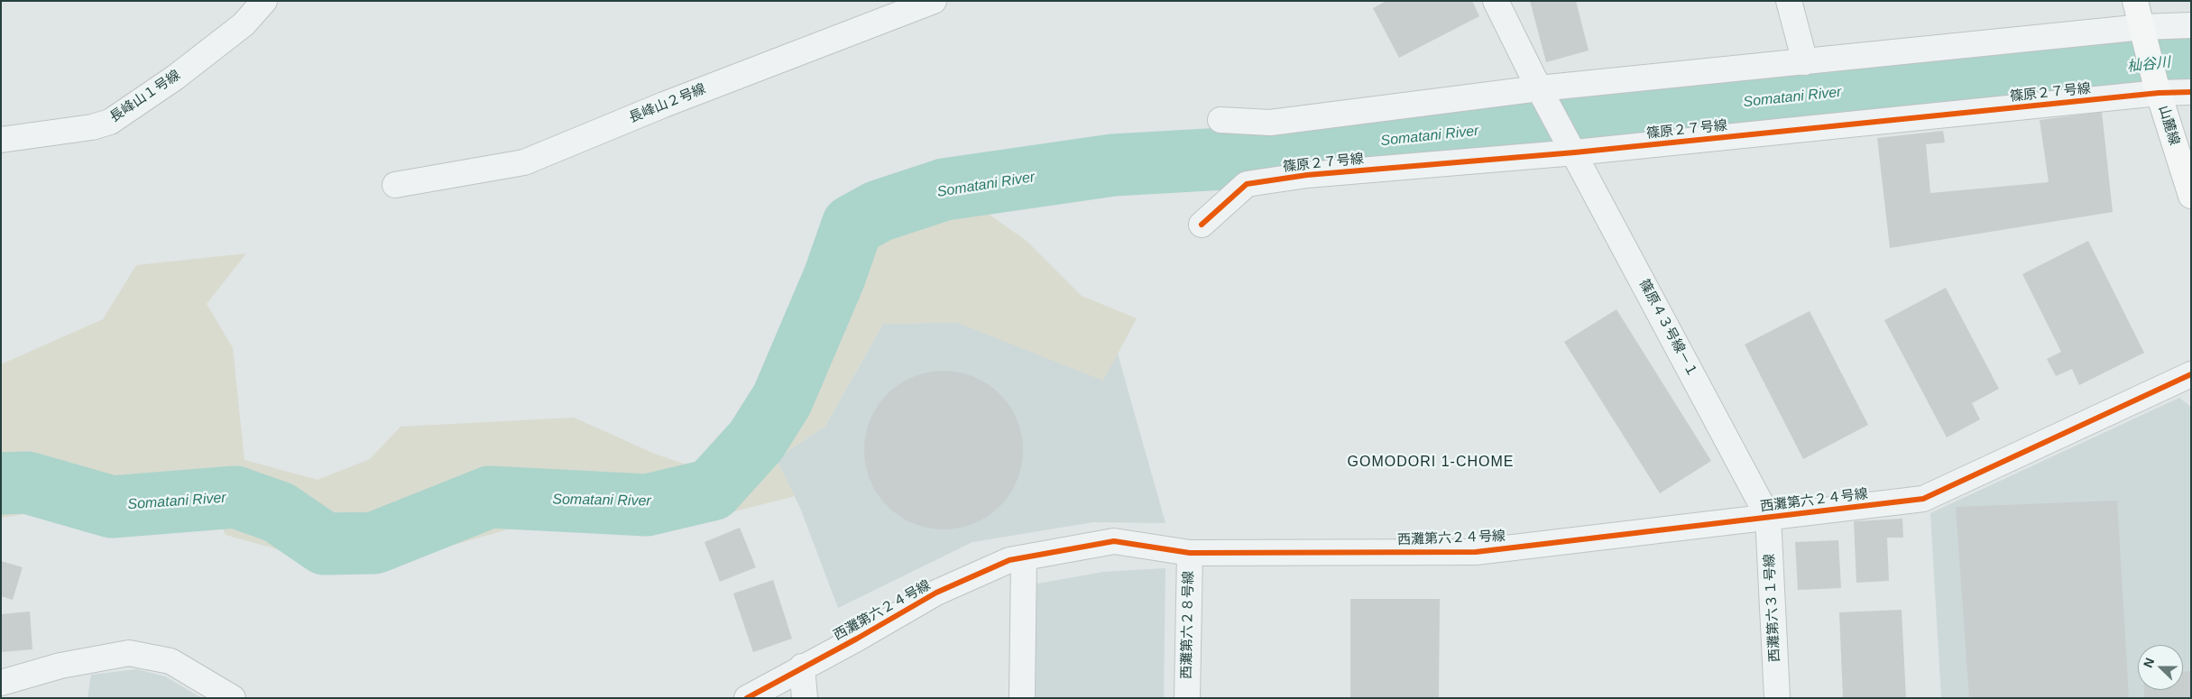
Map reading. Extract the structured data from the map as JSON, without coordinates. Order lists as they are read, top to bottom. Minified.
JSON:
{"streets":{"main road":["山麓線"],"street":["篠原２７号線","長峰山１号線","長峰山２号線","篠原４３号線－１","西灘第六２４号線","西灘第六３１号線","西灘第六２８号線"]},"crossings":[["篠原２７号線","山麓線"],["篠原２７号線","篠原４３号線－１"],["篠原４３号線－１","西灘第六２４号線"],["篠原４３号線－１","西灘第六３１号線"],["西灘第六２４号線","西灘第六３１号線"],["西灘第六２４号線","西灘第六２８号線"]],"districts":["GOMODORI 1-CHOME"],"water":["杣谷川","Somatani River"],"north":"left"}
